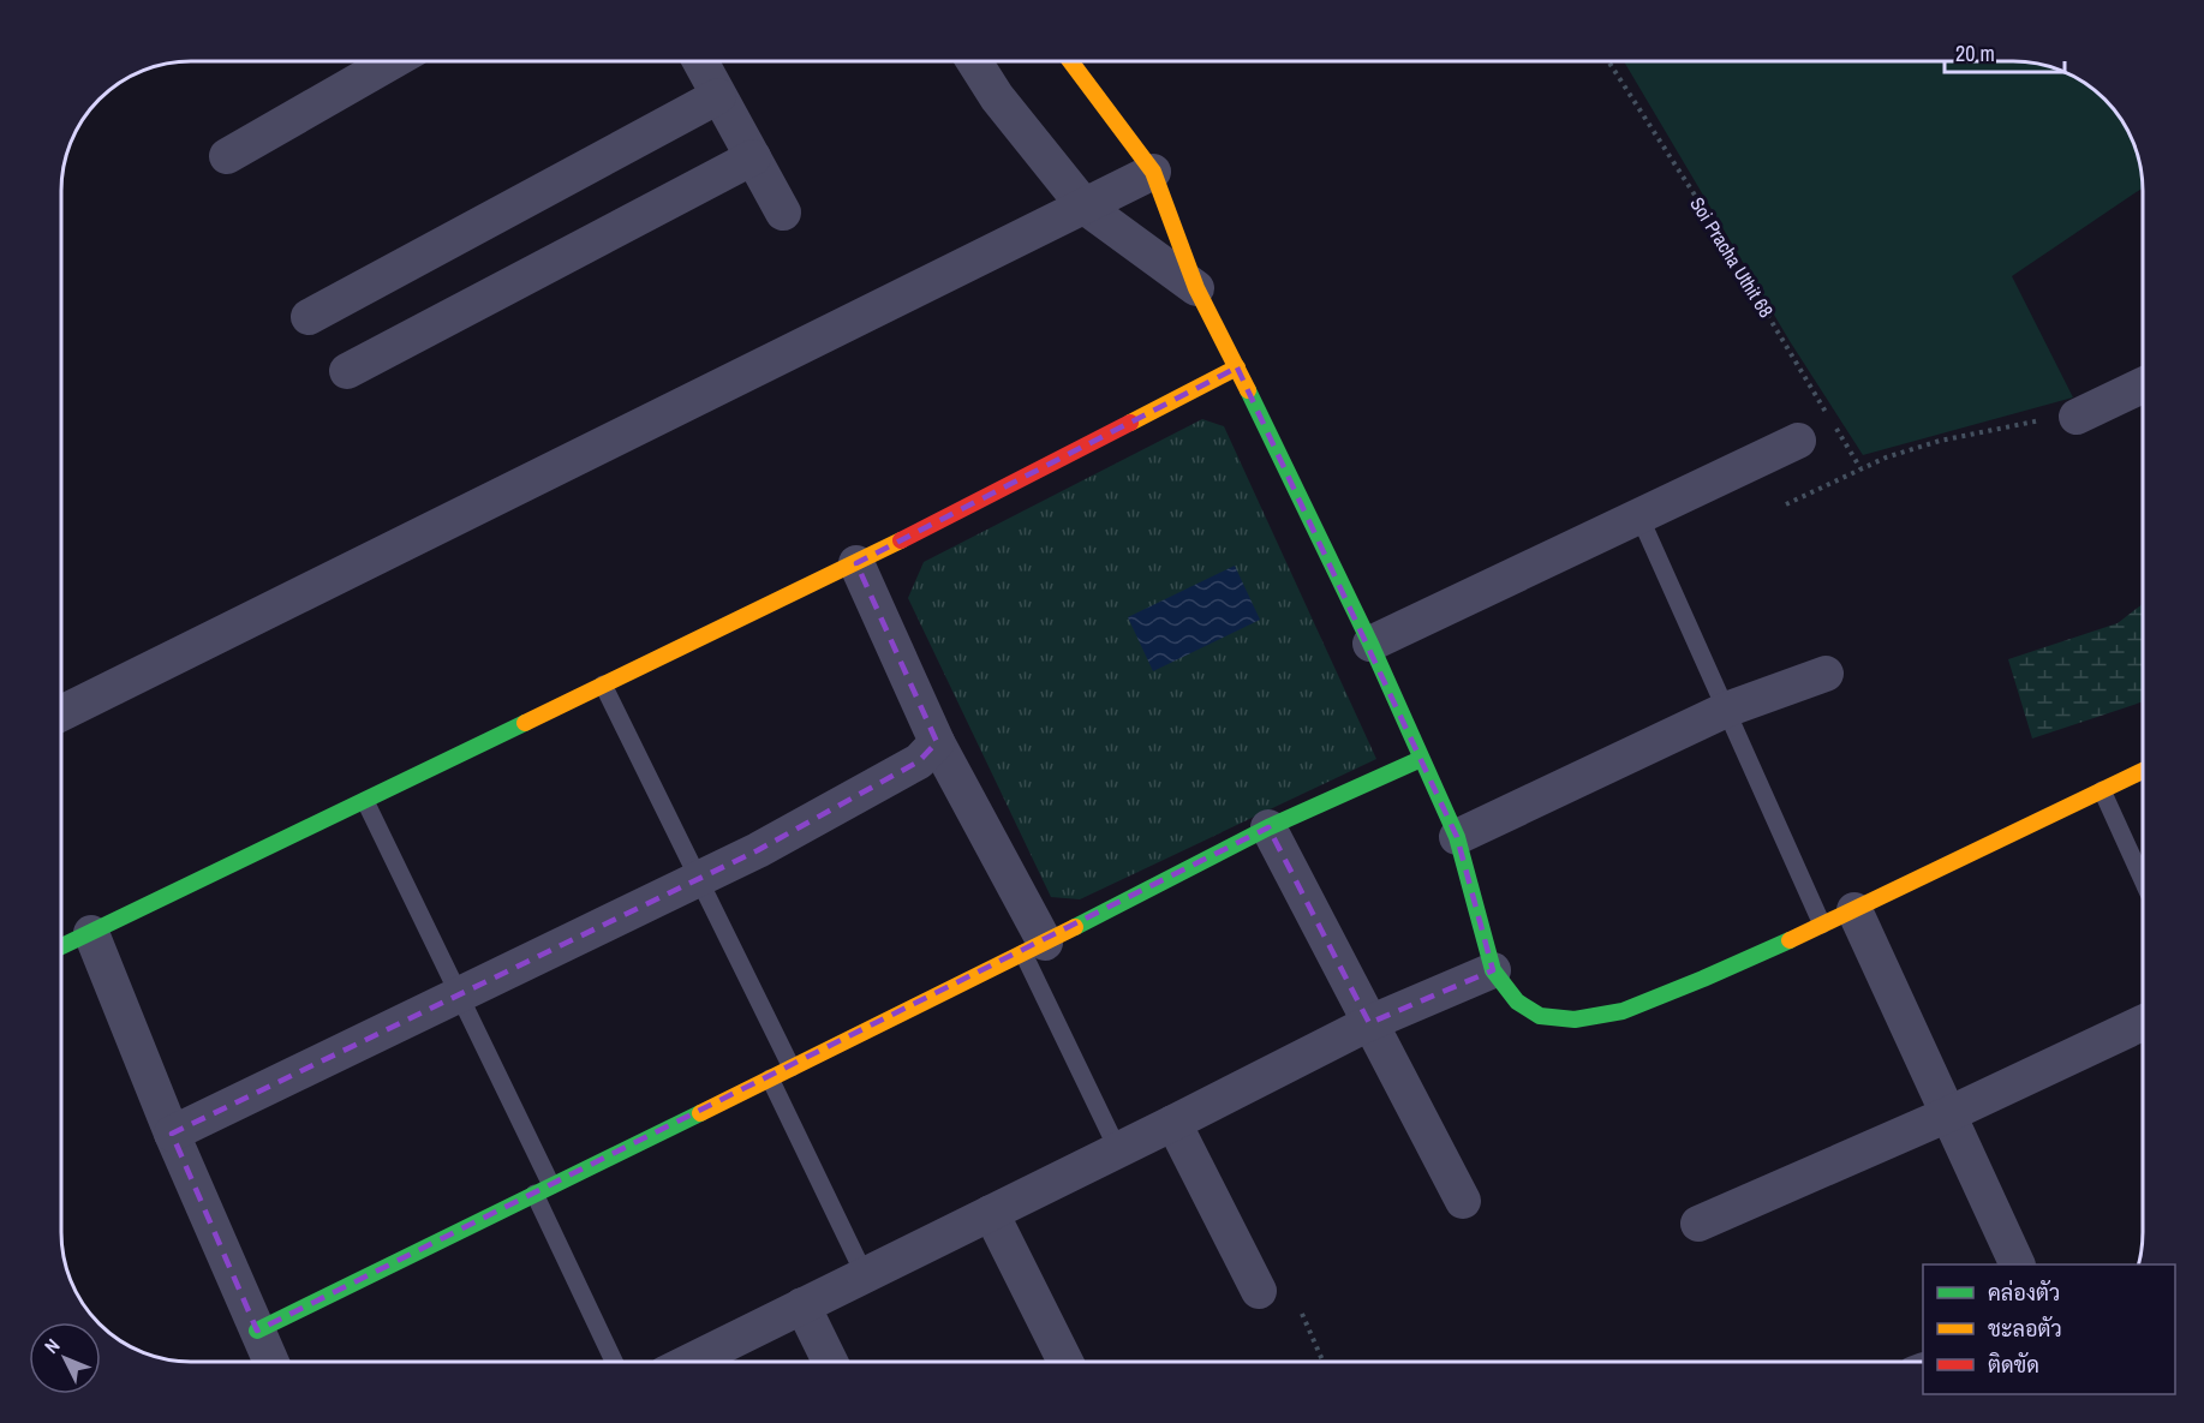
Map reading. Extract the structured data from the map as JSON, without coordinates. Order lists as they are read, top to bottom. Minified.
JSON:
{"streets":{"path":["Soi Pracha Uthit 68"]},"legend":["คล่องตัว","ชะลอตัว","ติดขัด"],"scale_bar":"20 m","north":"top left"}
